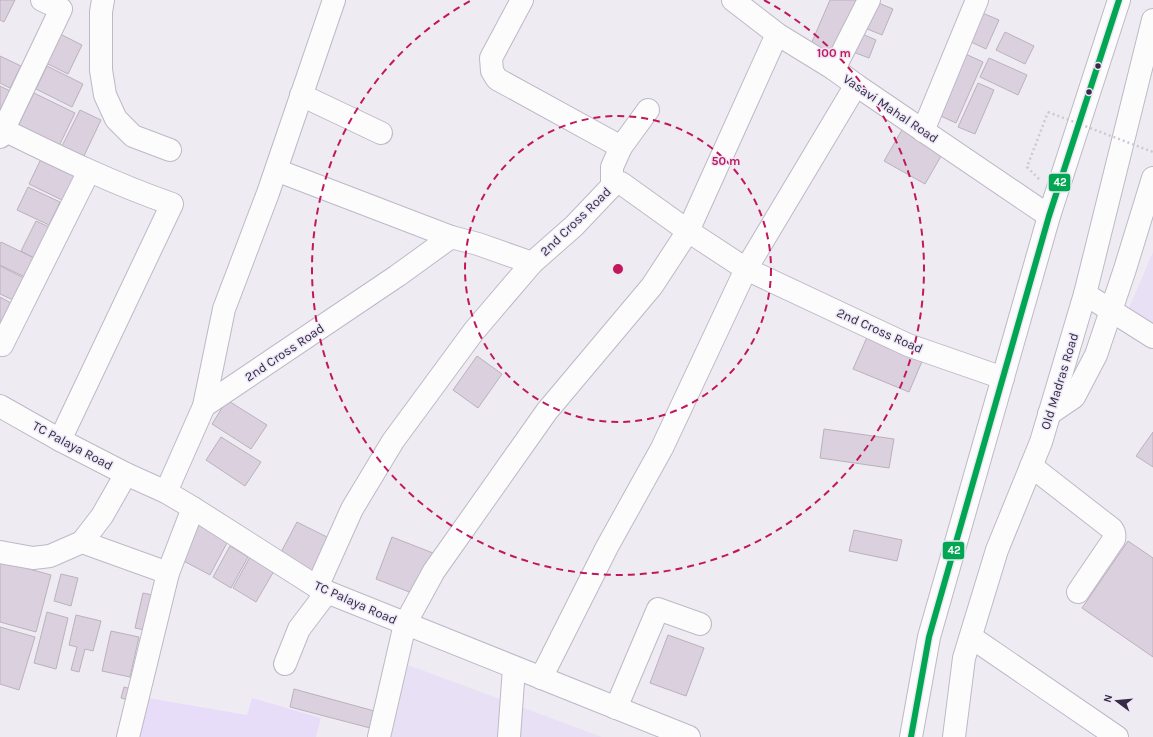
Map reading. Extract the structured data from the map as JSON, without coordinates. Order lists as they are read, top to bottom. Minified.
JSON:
{"streets":{"main road":["Vasavi Mahal Road","2nd Cross Road","Old Madras Road","TC Palaya Road"]},"lines":["transit line 42"],"north":"left","rings":["100 m","50 m"]}
